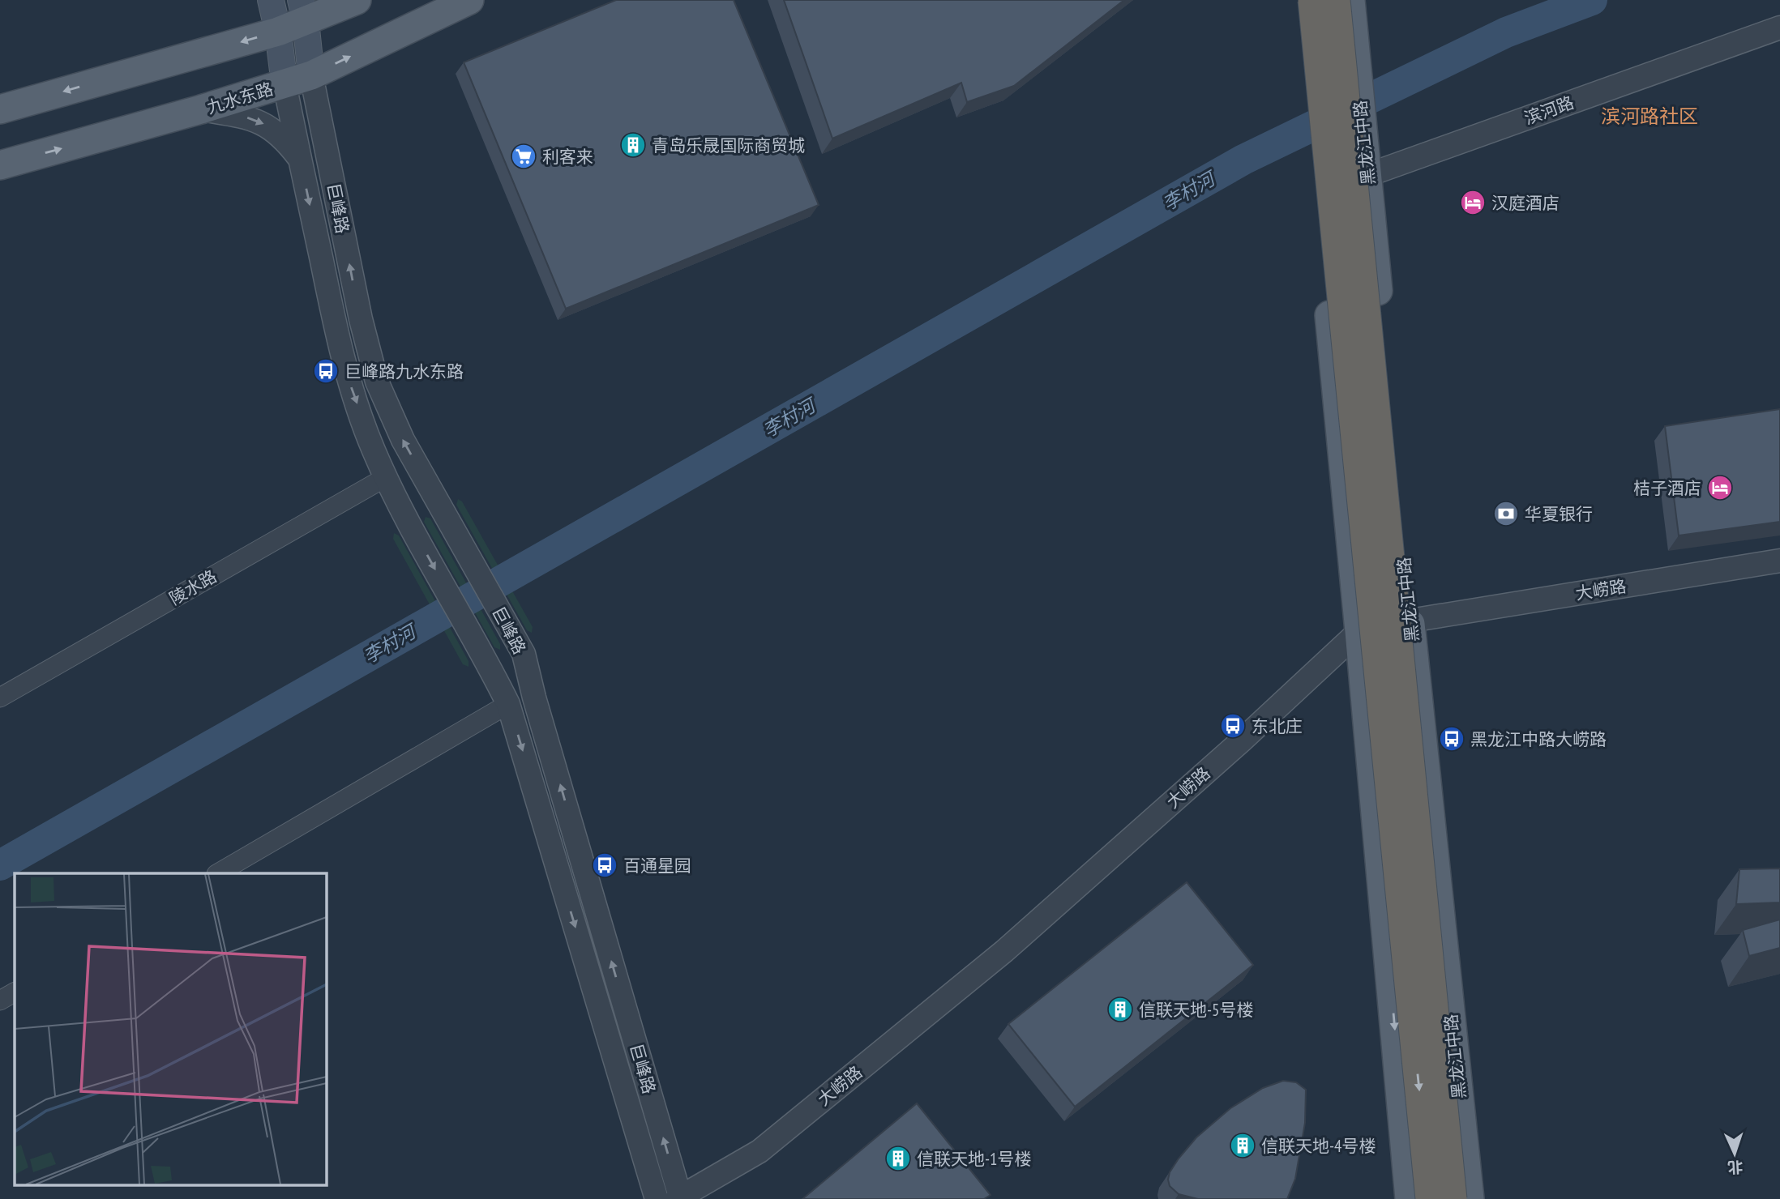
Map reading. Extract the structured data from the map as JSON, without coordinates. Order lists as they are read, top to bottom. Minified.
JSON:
{"streets":{"highway":["黑龙江中路"],"main road":["九水东路"],"street":["滨河路","巨峰路","陵水路","大崂路"]},"crossings":[["九水东路","巨峰路"],["滨河路","黑龙江中路"],["黑龙江中路","大崂路"],["巨峰路","陵水路"],["巨峰路","大崂路"]],"districts":["滨河路社区"],"water":["李村河"],"places":{"building":["青岛乐晟国际商贸城","信联天地-5号楼","信联天地-4号楼","信联天地-1号楼"],"supermarket":["利客来"],"hotel":["汉庭酒店","桔子酒店"],"bus stop":["巨峰路九水东路","东北庄","黑龙江中路大崂路","百通星园"],"bank":["华夏银行"]},"north":"bottom"}
